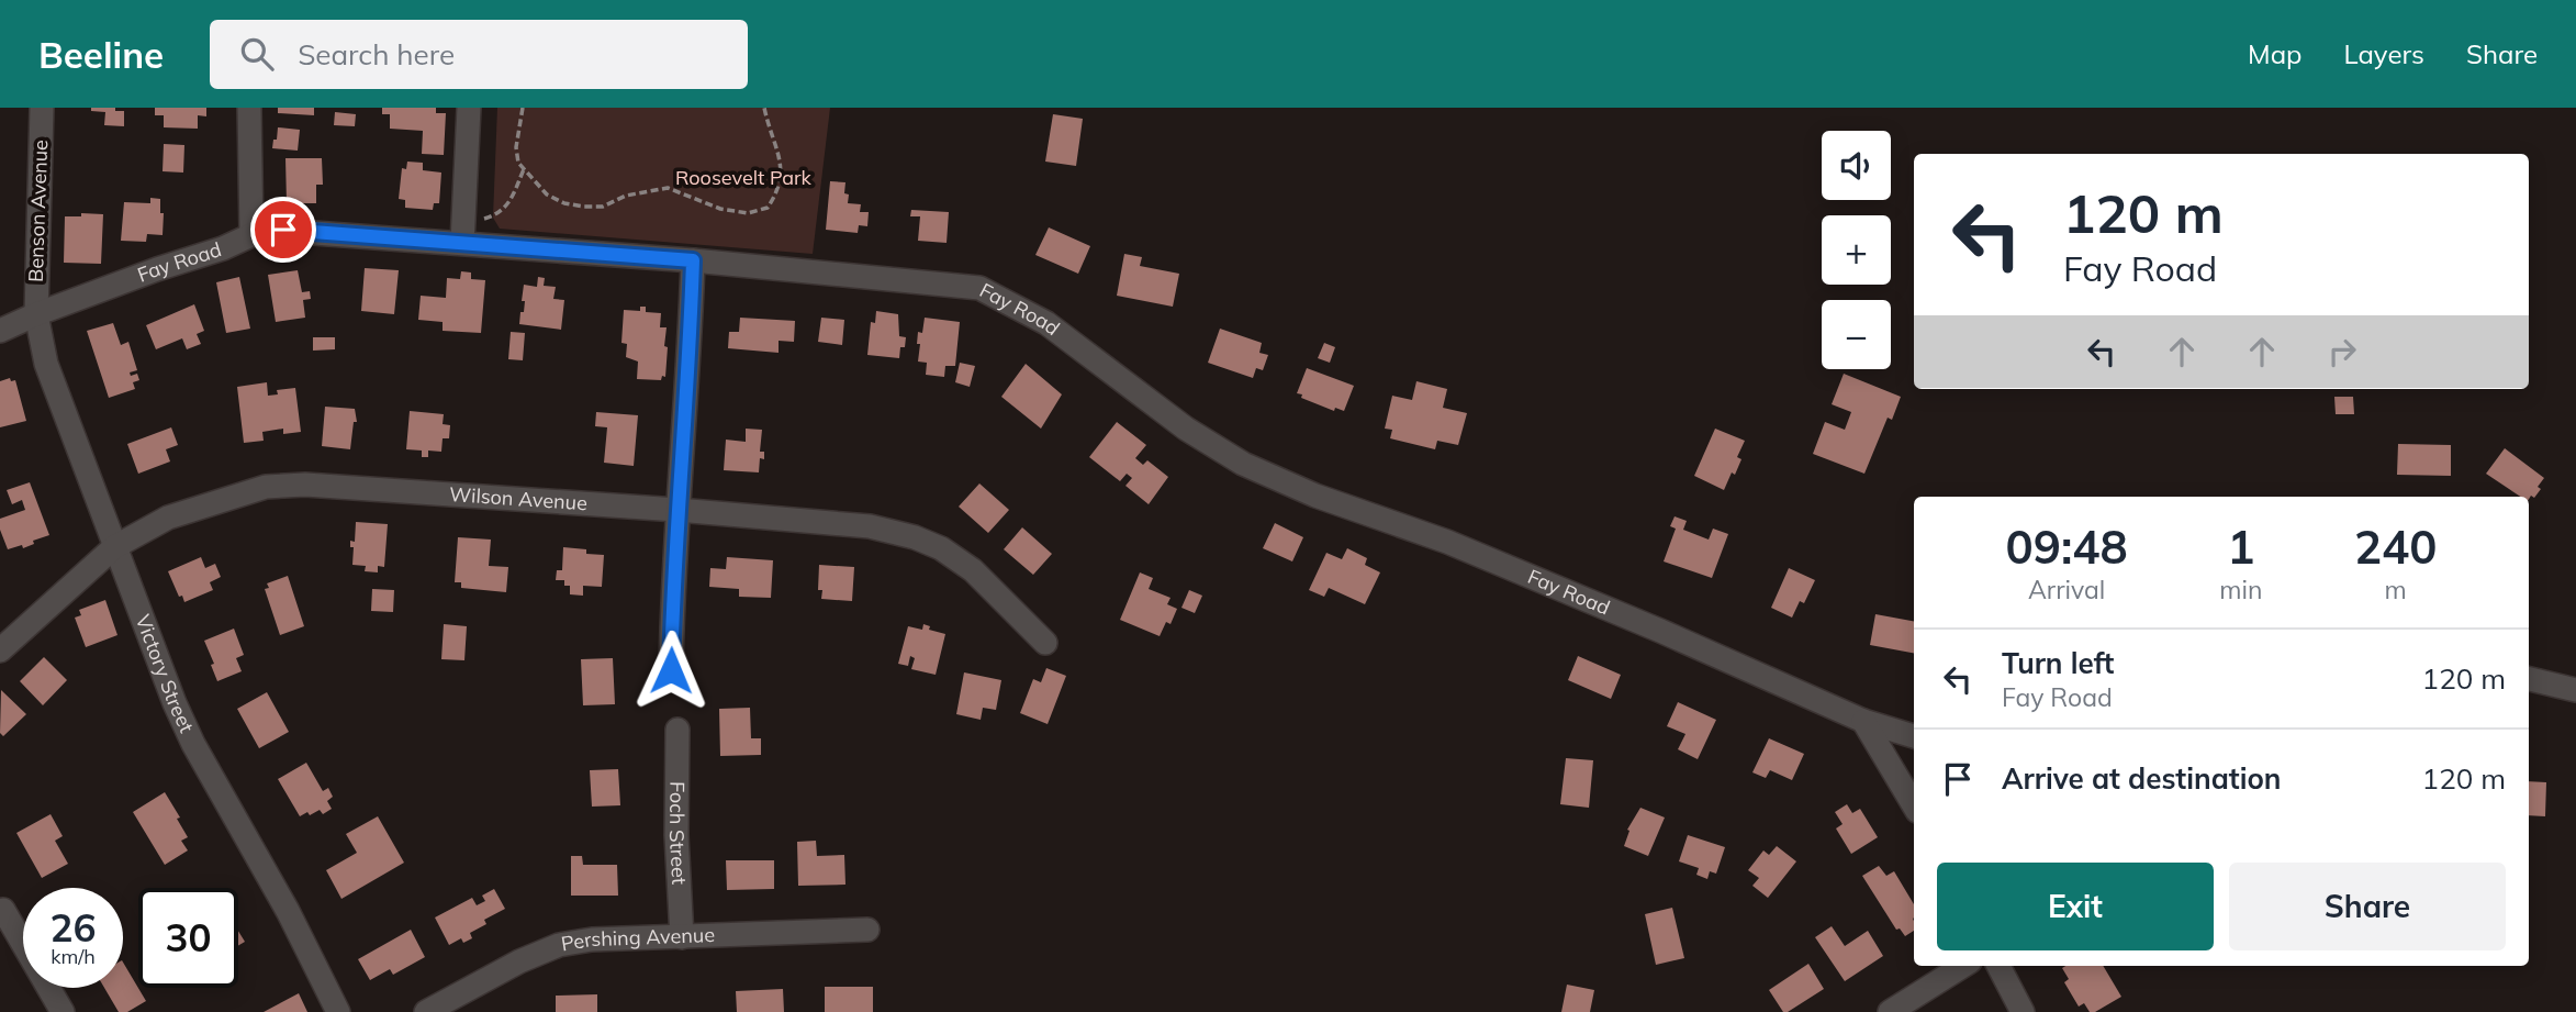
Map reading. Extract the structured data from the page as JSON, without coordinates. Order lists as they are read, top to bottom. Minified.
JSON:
{"streets":{"street":["Benson Avenue","Fay Road","Wilson Avenue","Victory Street","Foch Street","Pershing Avenue"]},"crossings":[["Benson Avenue","Fay Road"],["Benson Avenue","Victory Street"],["Fay Road","Victory Street"],["Wilson Avenue","Victory Street"],["Foch Street","Pershing Avenue"]],"parks":["Roosevelt Park"],"page":{"header":"Beeline","search":"Search here","nav":["Map","Layers","Share"],"map_buttons":["+","−"],"turn":["120 m","Fay Road"],"eta":["09:48","Arrival","1","min","240","m"],"list":[{"name":"Turn left","note":"Fay Road","value":"120 m"},{"name":"Arrive at destination","value":"120 m"}],"buttons":["Exit","Share"],"speed":"26 km/h","limit":"30"}}
